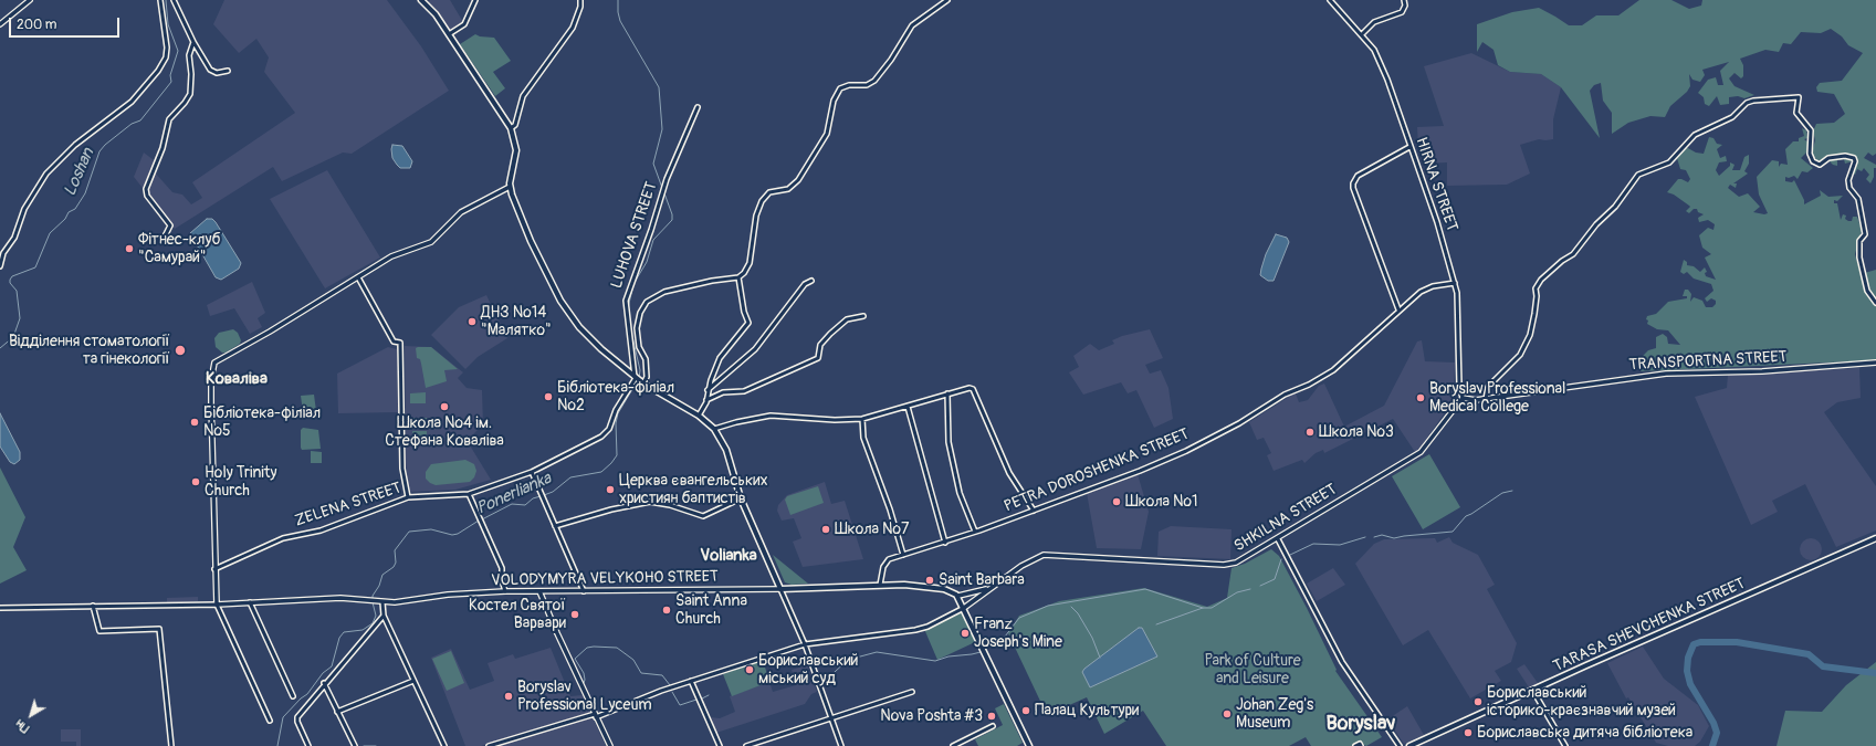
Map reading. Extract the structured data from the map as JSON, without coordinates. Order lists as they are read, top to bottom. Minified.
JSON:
{"streets":{"main road":["VOLODYMYRA VELYKOHO STREET","TARASA SHEVCHENKA STREET"],"street":["HIRNA STREET","LUHOVA STREET","TRANSPORTNA STREET","PETRA DOROSHENKA STREET","ZELENA STREET","SHKILNA STREET"]},"crossings":[["HIRNA STREET","TRANSPORTNA STREET"],["HIRNA STREET","PETRA DOROSHENKA STREET"],["HIRNA STREET","SHKILNA STREET"],["LUHOVA STREET","ZELENA STREET"],["TRANSPORTNA STREET","SHKILNA STREET"],["PETRA DOROSHENKA STREET","VOLODYMYRA VELYKOHO STREET"],["SHKILNA STREET","VOLODYMYRA VELYKOHO STREET"]],"districts":["Коваліва","Volianka","Boryslav"],"water":["Loshan","Ponerlianka"],"parks":["Park of Culture and Leisure"],"places":["Фітнес-клуб \"Самурай\"","ДНЗ №14 \"Малятко\"","Відділення стоматології та гінекології","Бібліотека-філіал №2","Boryslav Professional Medical College","Школа №4 ім. Стефана Коваліва","Бібліотека-філіал №5","Школа №3","Holy Trinity Church","Церква євангельських християн баптистів","Школа №1","Школа №7","Saint Barbara","Saint Anna Church","Костел Святої Варвари","Franz Joseph's Mine","Бориславський міський суд","Boryslav Professional Lyceum","Бориславський історико-краєзнавчий музей","Палац Культури","Johan Zeg's Museum","Nova Poshta #3","Бориславська дитяча бібліотека"],"scale_bar":"200 m","north":"bottom left"}
